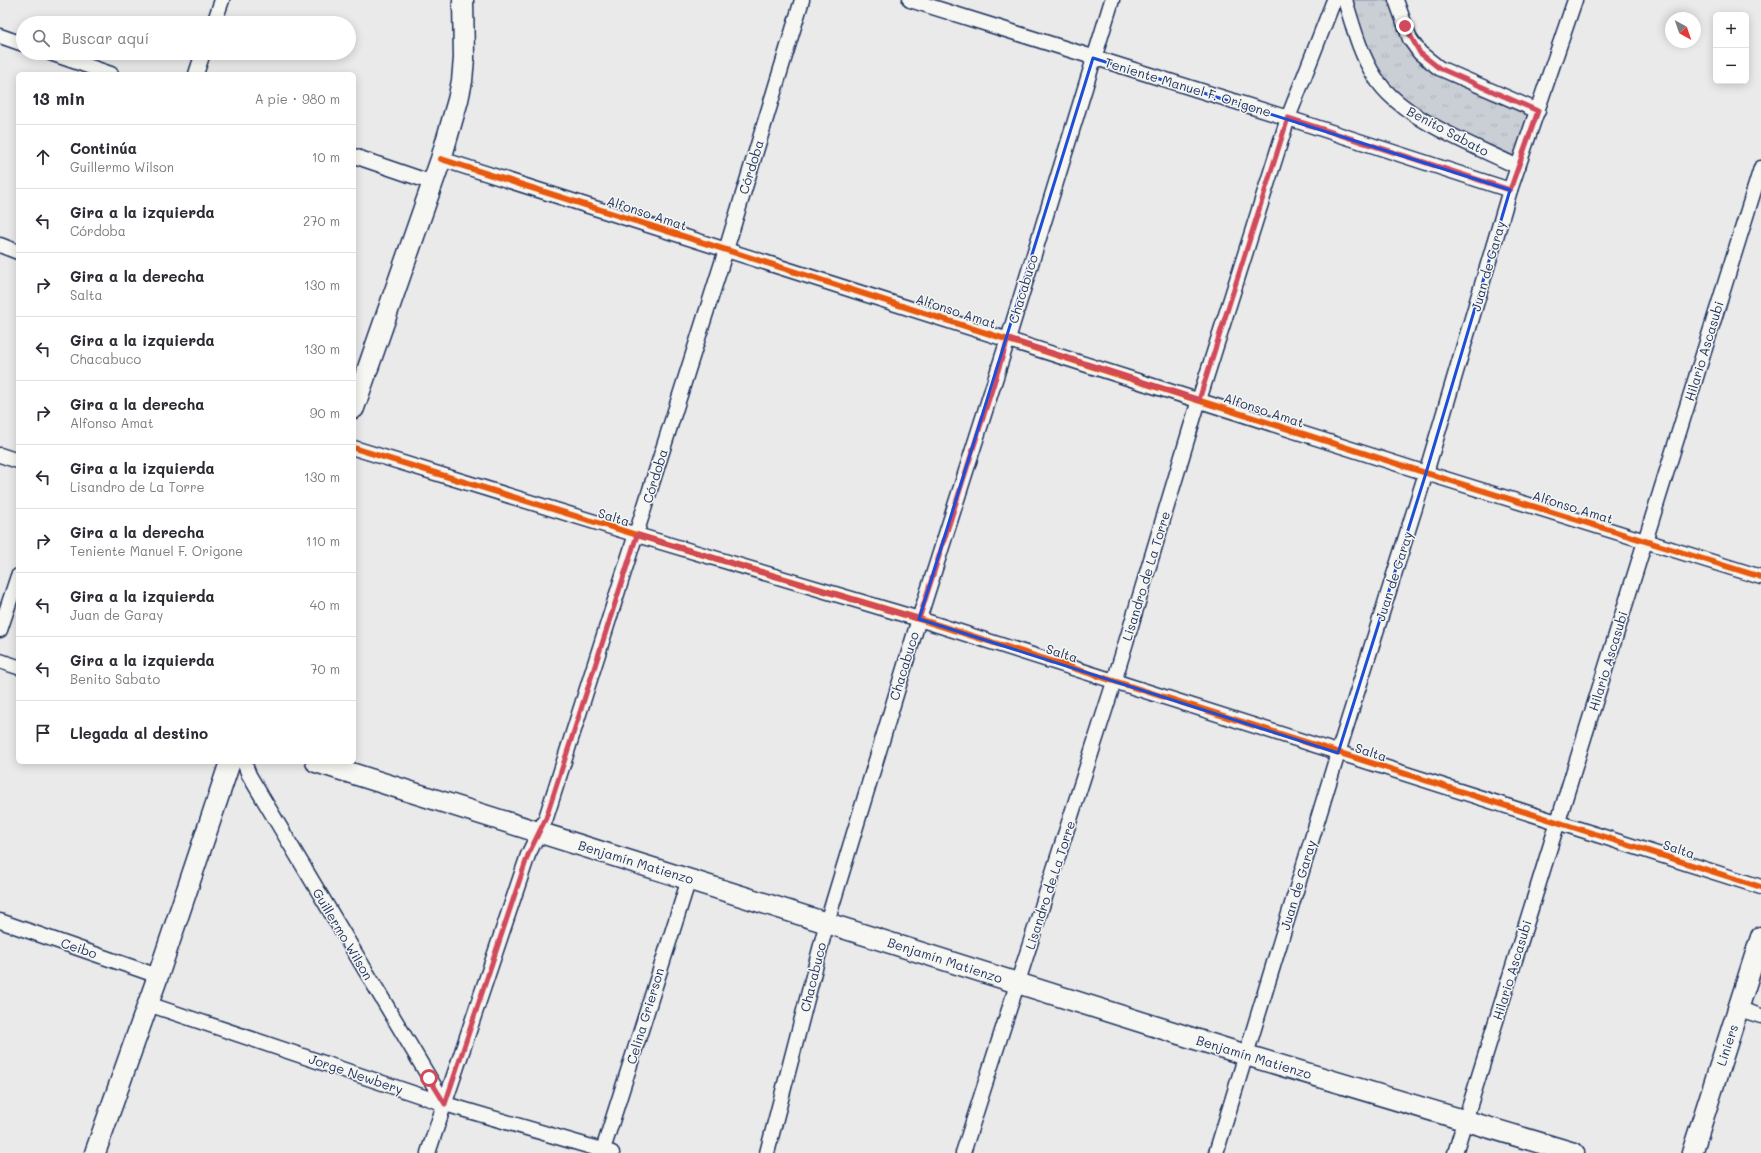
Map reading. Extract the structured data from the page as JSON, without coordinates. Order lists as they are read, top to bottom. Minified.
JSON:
{"streets":{"street":["Teniente Manuel F. Origone","Benito Sabato","Córdoba","Alfonso Amat","Juan de Garay","Chacabuco","Hilario Ascasubi","Salta","Lisandro de La Torre","Benjamín Matienzo","Guillermo Wilson","Ceibo","Celina Grierson","Liniers","Jorge Newbery"]},"crossings":[["Teniente Manuel F. Origone","Juan de Garay"],["Teniente Manuel F. Origone","Chacabuco"],["Teniente Manuel F. Origone","Lisandro de La Torre"],["Benito Sabato","Juan de Garay"],["Córdoba","Alfonso Amat"],["Córdoba","Salta"],["Córdoba","Benjamín Matienzo"],["Córdoba","Guillermo Wilson"],["Córdoba","Jorge Newbery"],["Alfonso Amat","Juan de Garay"],["Alfonso Amat","Chacabuco"],["Alfonso Amat","Hilario Ascasubi"],["Alfonso Amat","Lisandro de La Torre"],["Juan de Garay","Salta"],["Juan de Garay","Benjamín Matienzo"],["Chacabuco","Salta"],["Chacabuco","Benjamín Matienzo"],["Hilario Ascasubi","Salta"],["Hilario Ascasubi","Benjamín Matienzo"],["Salta","Lisandro de La Torre"],["Lisandro de La Torre","Benjamín Matienzo"],["Benjamín Matienzo","Celina Grierson"],["Guillermo Wilson","Jorge Newbery"],["Celina Grierson","Jorge Newbery"]],"north":"bottom right","page":{"map_buttons":["+","−"],"search":"Buscar aquí","heading":["13 min","A pie · 980 m"],"list":[["Continúa","Guillermo Wilson","10 m"],["Gira a la izquierda","Córdoba","270 m"],["Gira a la derecha","Salta","130 m"],["Gira a la izquierda","Chacabuco","130 m"],["Gira a la derecha","Alfonso Amat","90 m"],["Gira a la izquierda","Lisandro de La Torre","130 m"],["Gira a la derecha","Teniente Manuel F. Origone","110 m"],["Gira a la izquierda","Juan de Garay","40 m"],["Gira a la izquierda","Benito Sabato","70 m"],"Llegada al destino"]}}
